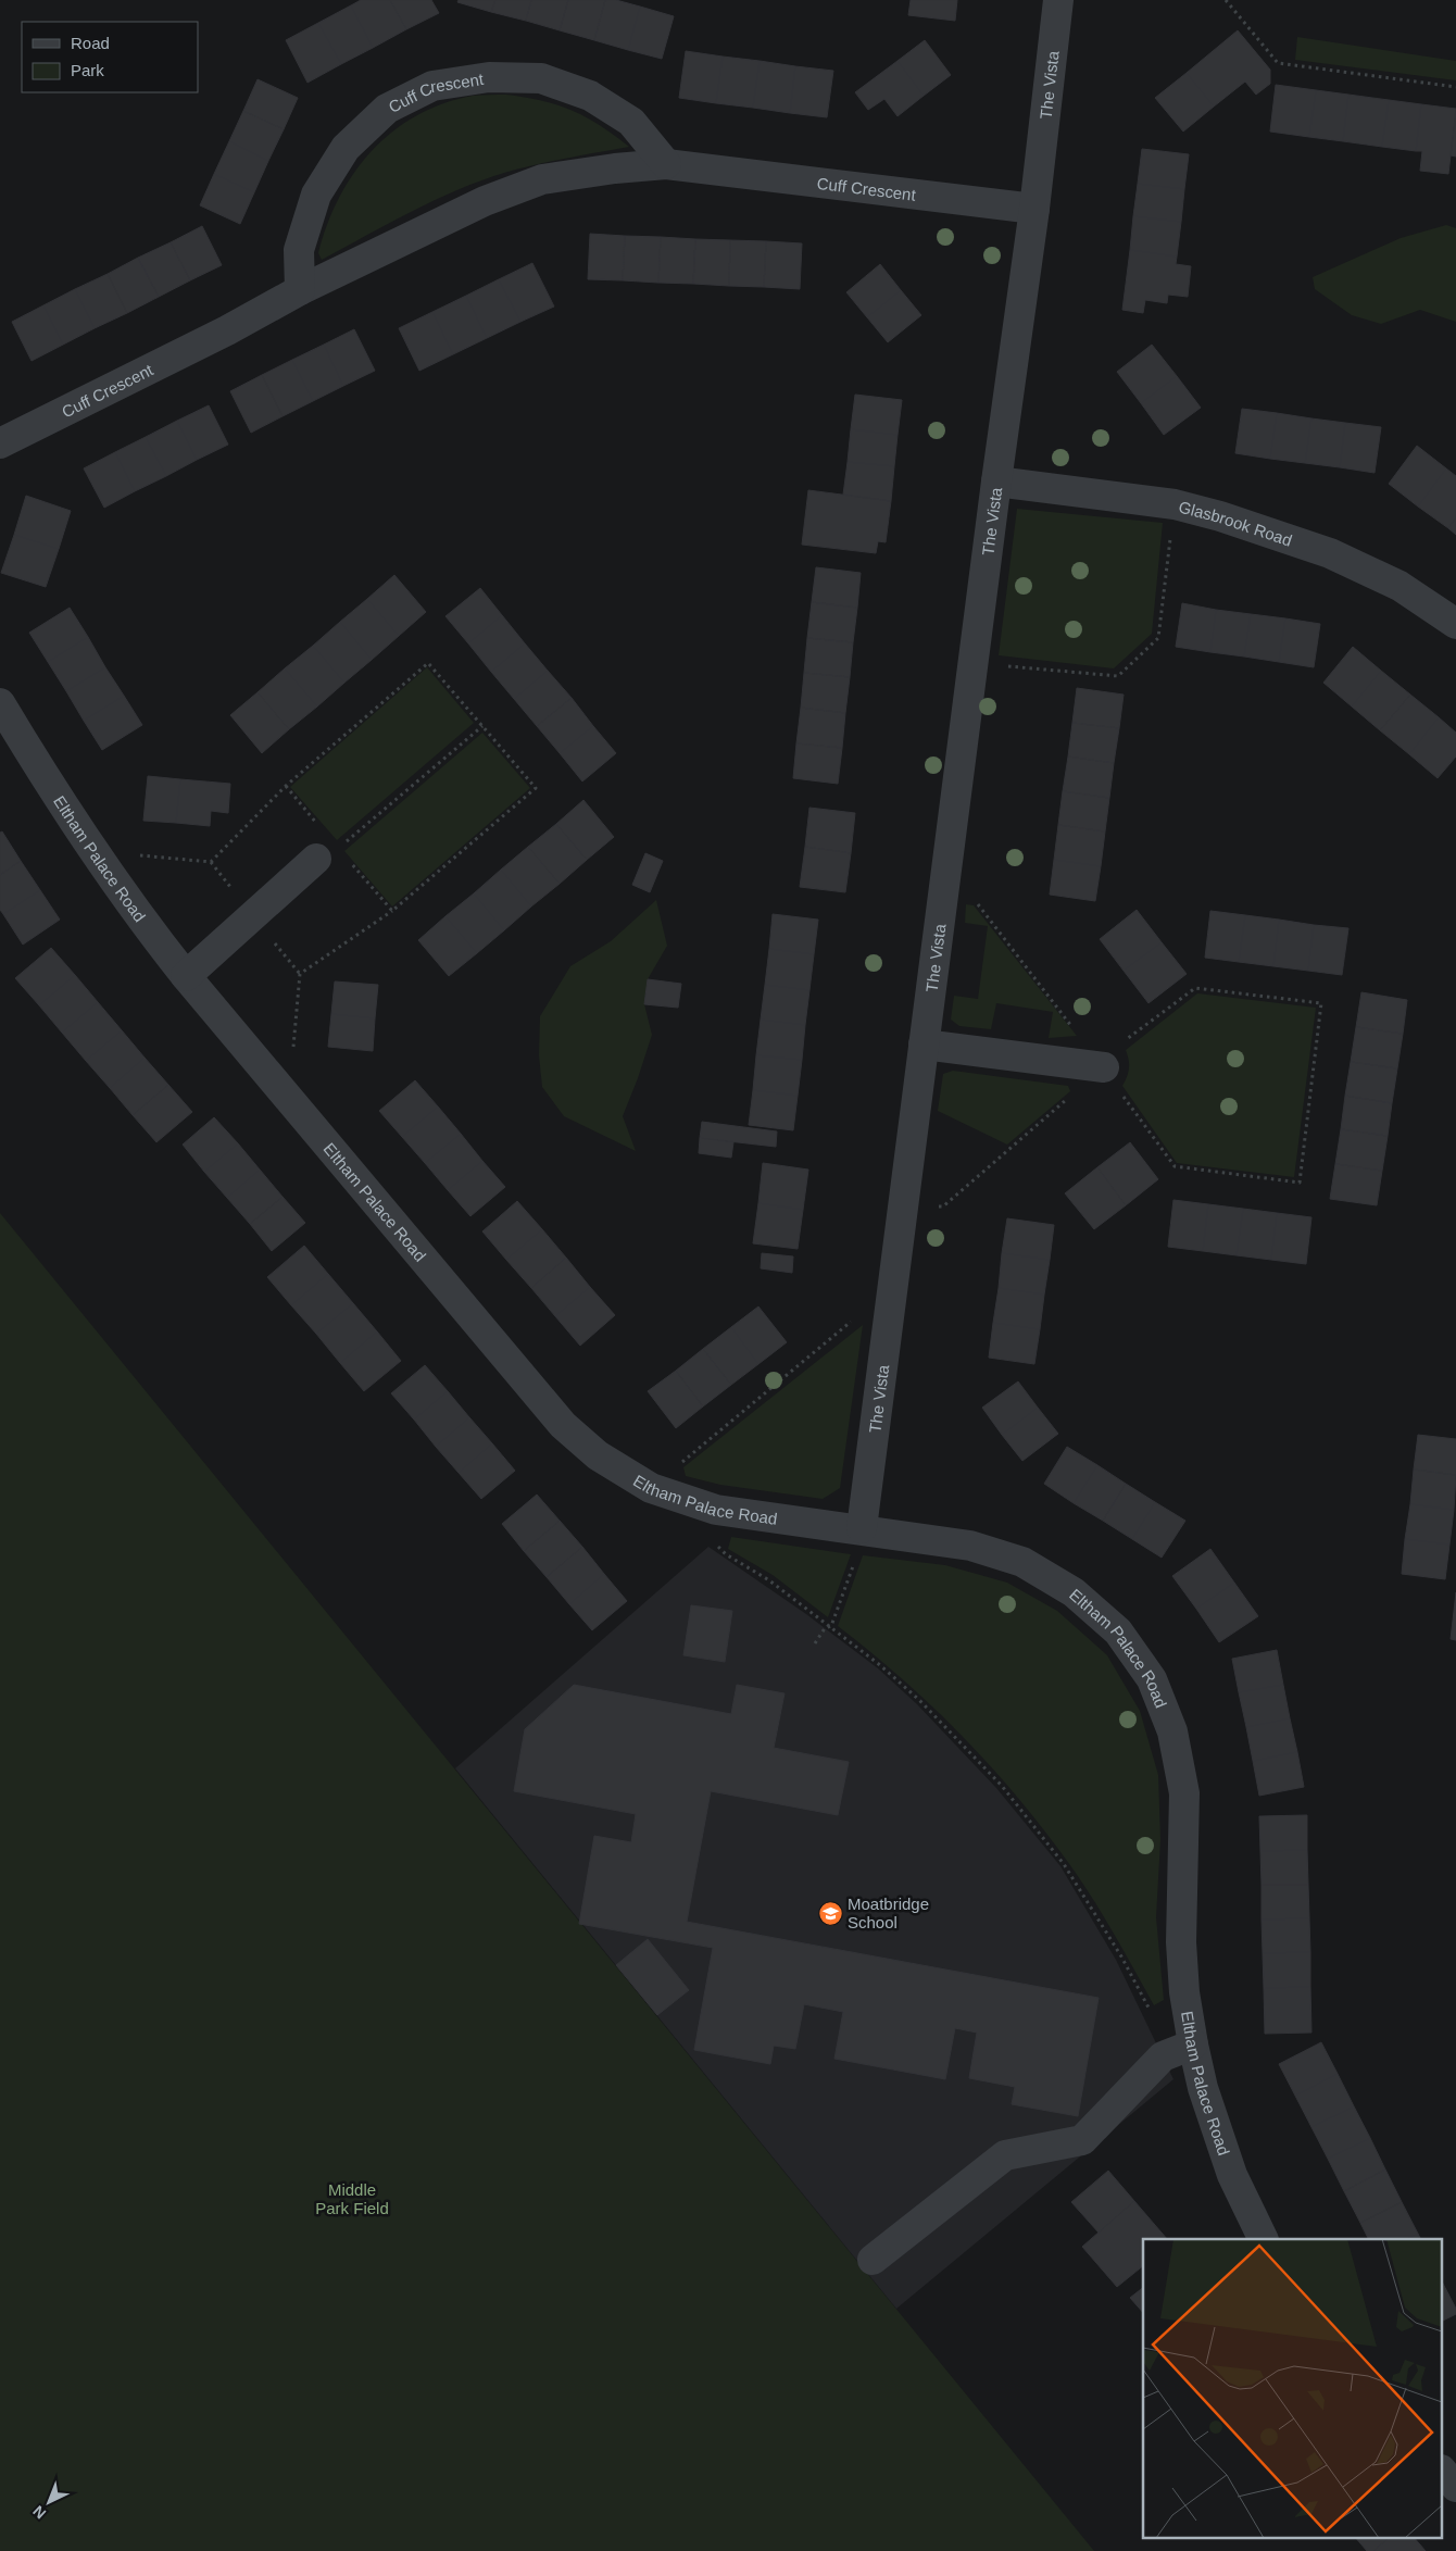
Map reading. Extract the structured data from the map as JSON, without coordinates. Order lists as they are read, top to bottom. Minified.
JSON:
{"streets":{"street":["The Vista","Cuff Crescent","Glasbrook Road","Eltham Palace Road"]},"crossings":[["The Vista","Cuff Crescent"],["The Vista","Glasbrook Road"],["The Vista","Eltham Palace Road"]],"parks":["Middle Park Field"],"places":{"school or university":["Moatbridge School"]},"legend":["Road","Park"],"north":"bottom left"}
